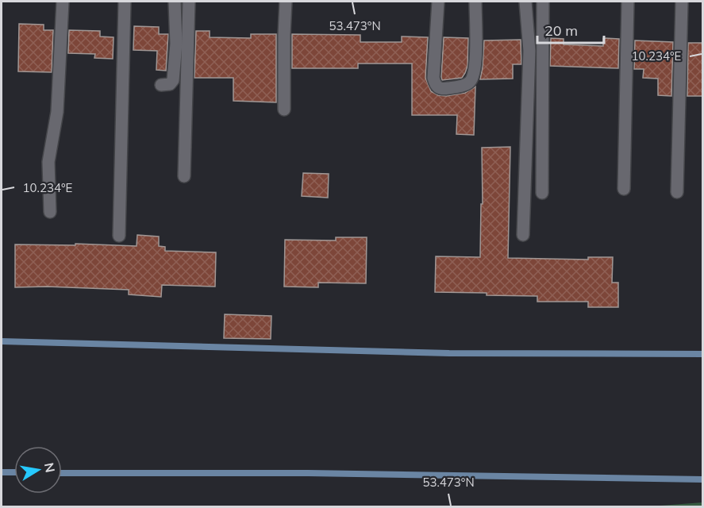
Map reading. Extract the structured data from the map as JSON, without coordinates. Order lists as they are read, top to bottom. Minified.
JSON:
{"scale_bar":"20 m","north":"right","coordinates":["53.473°N","10.234°E"]}
